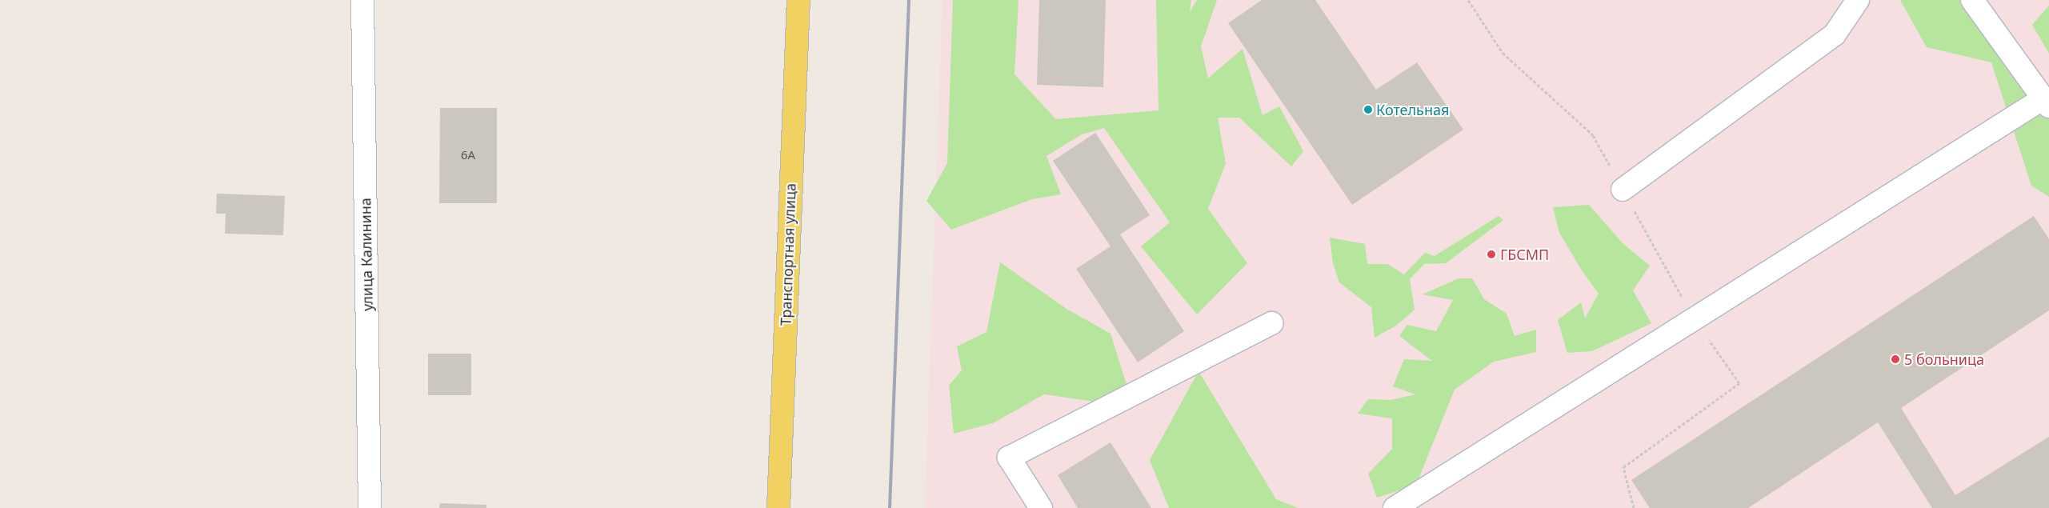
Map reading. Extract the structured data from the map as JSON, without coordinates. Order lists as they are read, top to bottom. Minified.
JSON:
{"streets":{"main road":["Транспортная улица"],"street":["улица Калинина"]},"places":["Котельная","ГБСМП","5 больница"],"house_numbers":["6А"]}
